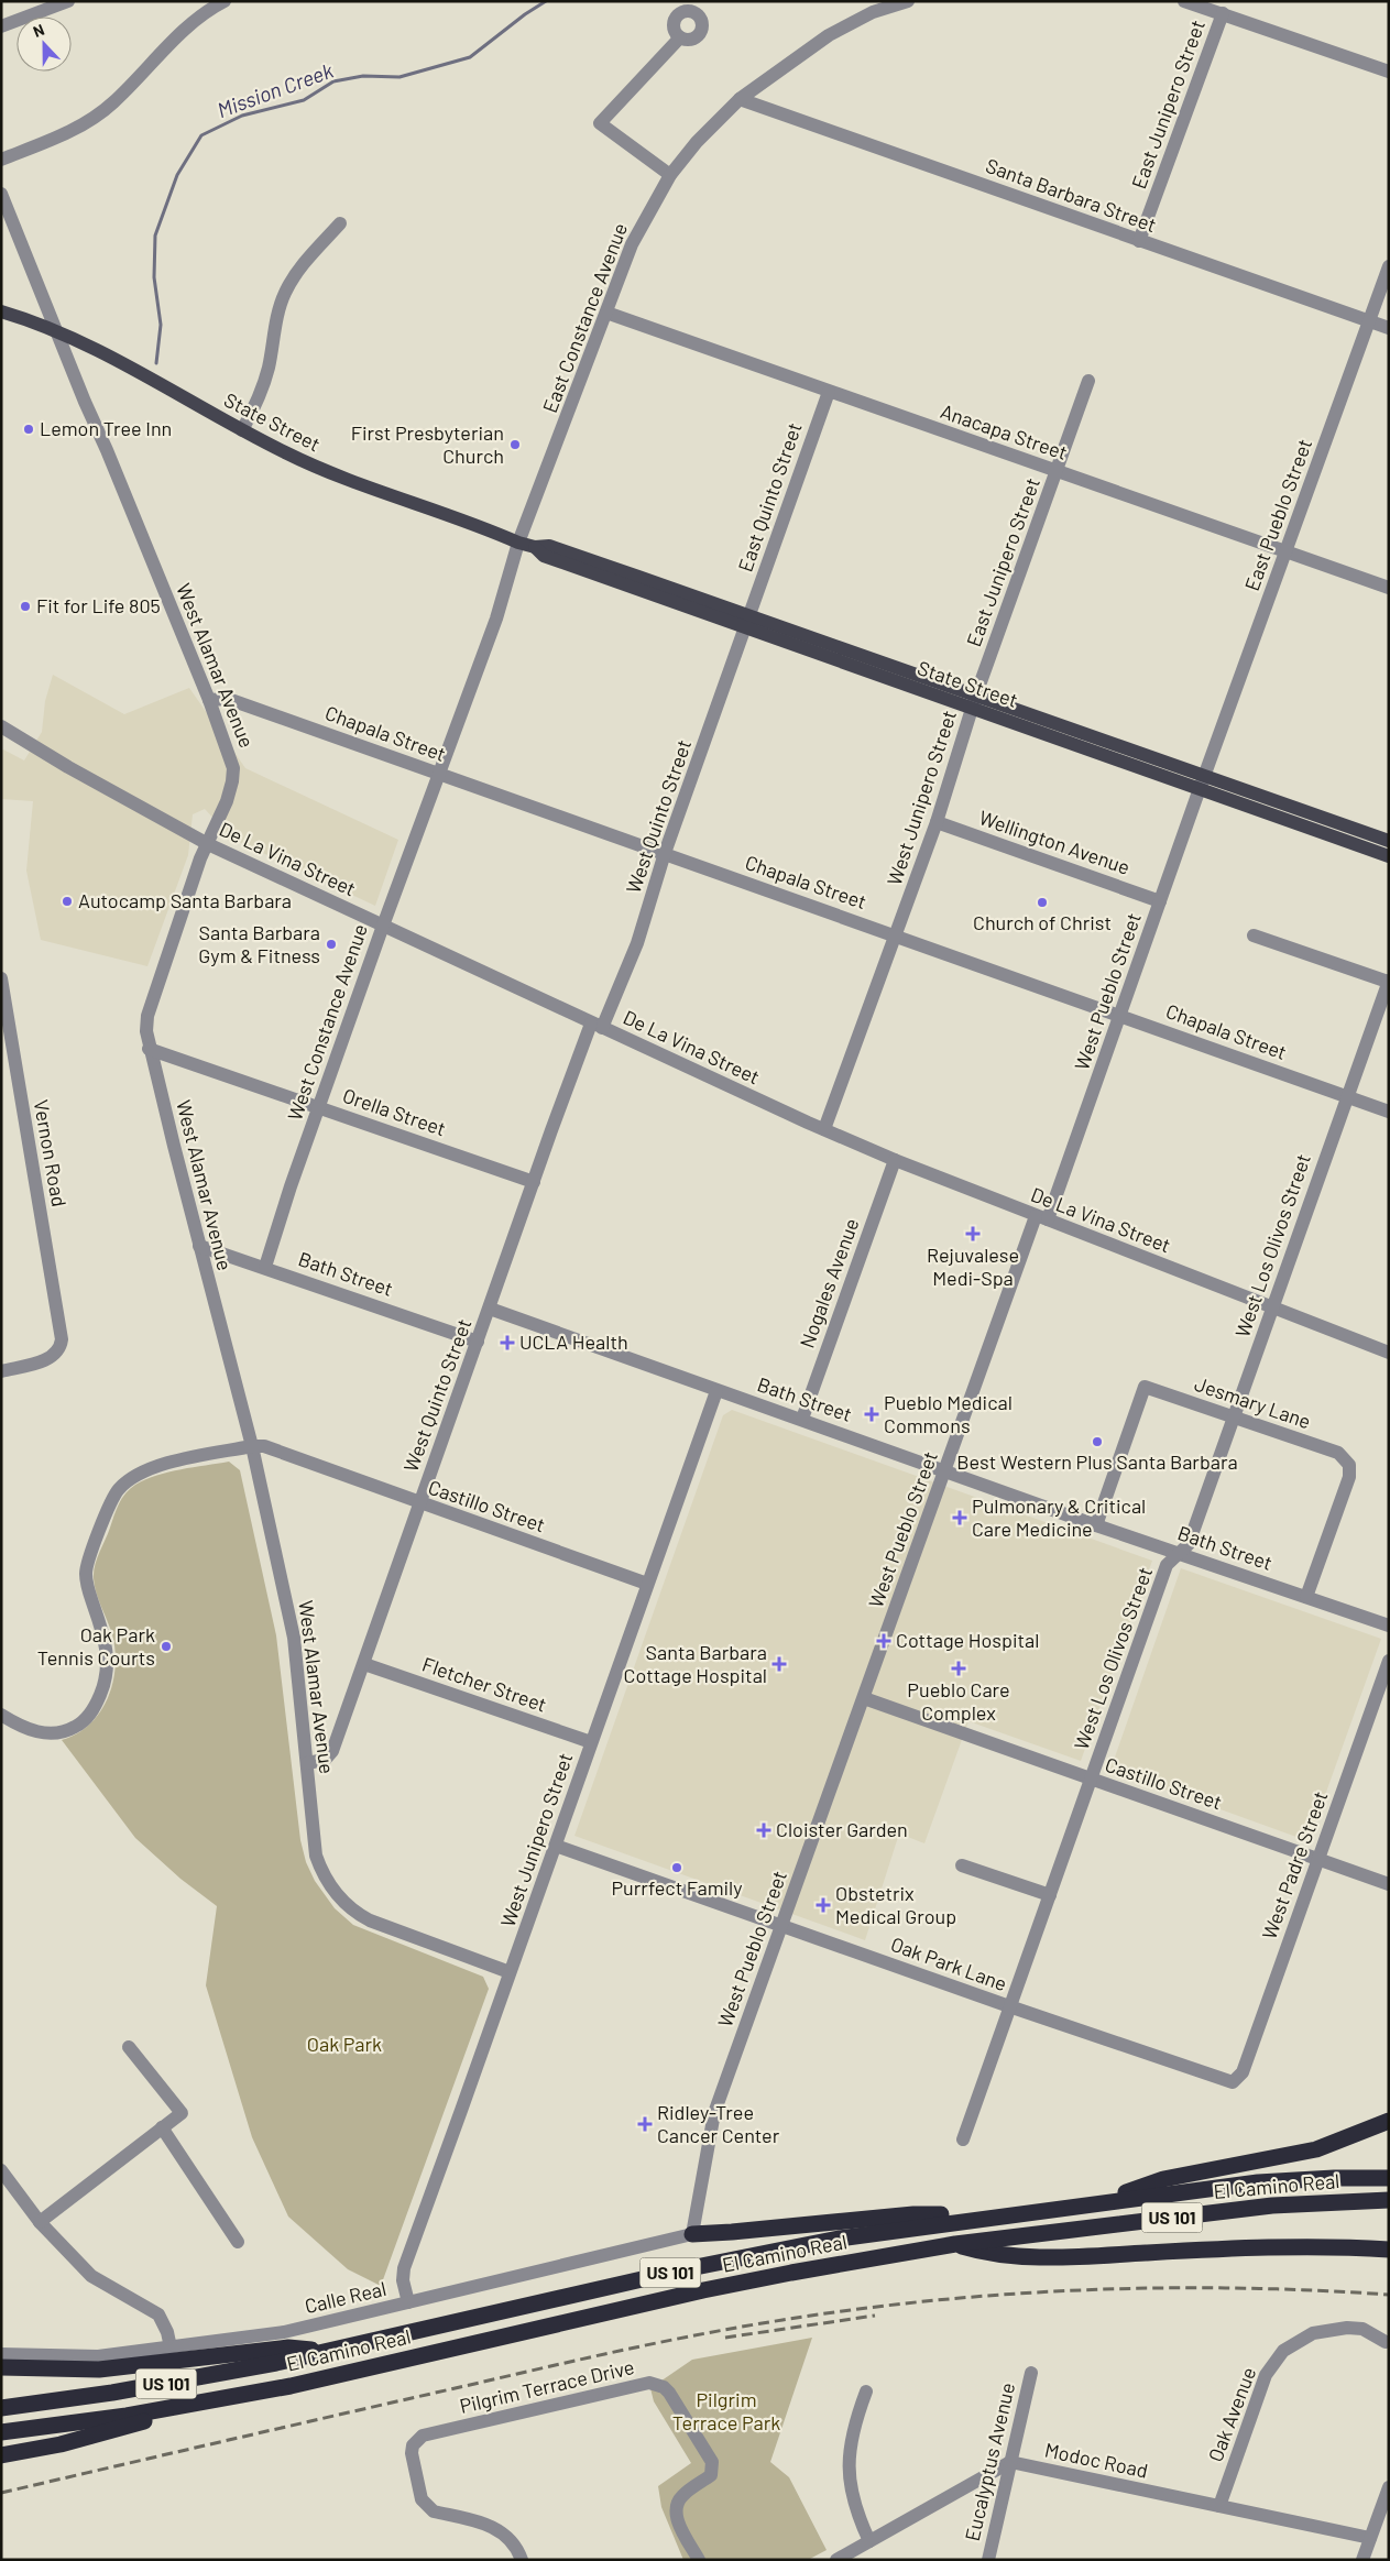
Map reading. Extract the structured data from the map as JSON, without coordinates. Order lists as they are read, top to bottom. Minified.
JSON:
{"streets":{"highway":["El Camino Real","US 101"],"main road":["State Street"],"street":["East Junipero Street","Santa Barbara Street","East Constance Avenue","Anacapa Street","East Quinto Street","East Pueblo Street","West Alamar Avenue","Chapala Street","West Junipero Street","West Quinto Street","Wellington Avenue","De La Vina Street","West Pueblo Street","West Constance Avenue","Orella Street","Vernon Road","West Los Olivos Street","Bath Street","Nogales Avenue","Jesmary Lane","Castillo Street","Fletcher Street","West Padre Street","Oak Park Lane","Calle Real","Pilgrim Terrace Drive","Oak Avenue","Modoc Road","Eucalyptus Avenue"]},"crossings":[["East Junipero Street","Santa Barbara Street"],["East Junipero Street","State Street"],["East Junipero Street","Anacapa Street"],["East Junipero Street","West Junipero Street"],["Santa Barbara Street","East Constance Avenue"],["Santa Barbara Street","East Pueblo Street"],["East Constance Avenue","State Street"],["East Constance Avenue","Anacapa Street"],["East Constance Avenue","West Constance Avenue"],["State Street","East Quinto Street"],["State Street","East Pueblo Street"],["State Street","West Alamar Avenue"],["State Street","West Junipero Street"],["State Street","West Quinto Street"],["State Street","West Pueblo Street"],["State Street","West Constance Avenue"],["Anacapa Street","East Quinto Street"],["Anacapa Street","East Pueblo Street"],["East Quinto Street","West Quinto Street"],["East Pueblo Street","West Pueblo Street"],["West Alamar Avenue","Chapala Street"],["West Alamar Avenue","West Junipero Street"],["West Alamar Avenue","West Quinto Street"],["West Alamar Avenue","De La Vina Street"],["West Alamar Avenue","Orella Street"],["West Alamar Avenue","Bath Street"],["West Alamar Avenue","Castillo Street"],["Chapala Street","West Junipero Street"],["Chapala Street","West Quinto Street"],["Chapala Street","West Pueblo Street"],["Chapala Street","West Constance Avenue"],["Chapala Street","West Los Olivos Street"],["West Junipero Street","Wellington Avenue"],["West Junipero Street","De La Vina Street"],["West Junipero Street","Bath Street"],["West Junipero Street","Castillo Street"],["West Junipero Street","Fletcher Street"],["West Junipero Street","Oak Park Lane"],["West Junipero Street","Calle Real"],["West Quinto Street","De La Vina Street"],["West Quinto Street","Orella Street"],["West Quinto Street","Bath Street"],["West Quinto Street","Castillo Street"],["West Quinto Street","Fletcher Street"],["Wellington Avenue","West Pueblo Street"],["De La Vina Street","West Pueblo Street"],["De La Vina Street","West Constance Avenue"],["De La Vina Street","West Los Olivos Street"],["De La Vina Street","Nogales Avenue"],["West Pueblo Street","Bath Street"],["West Pueblo Street","Castillo Street"],["West Pueblo Street","Oak Park Lane"],["West Pueblo Street","Calle Real"],["West Constance Avenue","Orella Street"],["West Constance Avenue","Bath Street"],["West Los Olivos Street","Bath Street"],["West Los Olivos Street","Jesmary Lane"],["West Los Olivos Street","Castillo Street"],["West Los Olivos Street","Oak Park Lane"],["Bath Street","Nogales Avenue"],["Bath Street","Jesmary Lane"],["Castillo Street","West Padre Street"],["West Padre Street","Oak Park Lane"],["Oak Avenue","Modoc Road"],["Modoc Road","Eucalyptus Avenue"]],"water":["Mission Creek"],"parks":["Oak Park","Pilgrim Terrace Park"],"places":{"other":["Lemon Tree Inn","First Presbyterian Church","Fit for Life 805","Autocamp Santa Barbara","Church of Christ","Santa Barbara Gym & Fitness","Best Western Plus Santa Barbara","Oak Park Tennis Courts","Purrfect Family"],"health":["Rejuvalese Medi-Spa","UCLA Health","Pueblo Medical Commons","Pulmonary & Critical Care Medicine","Cottage Hospital","Santa Barbara Cottage Hospital","Pueblo Care Complex","Cloister Garden","Obstetrix Medical Group","Ridley-Tree Cancer Center"]},"north":"top"}
